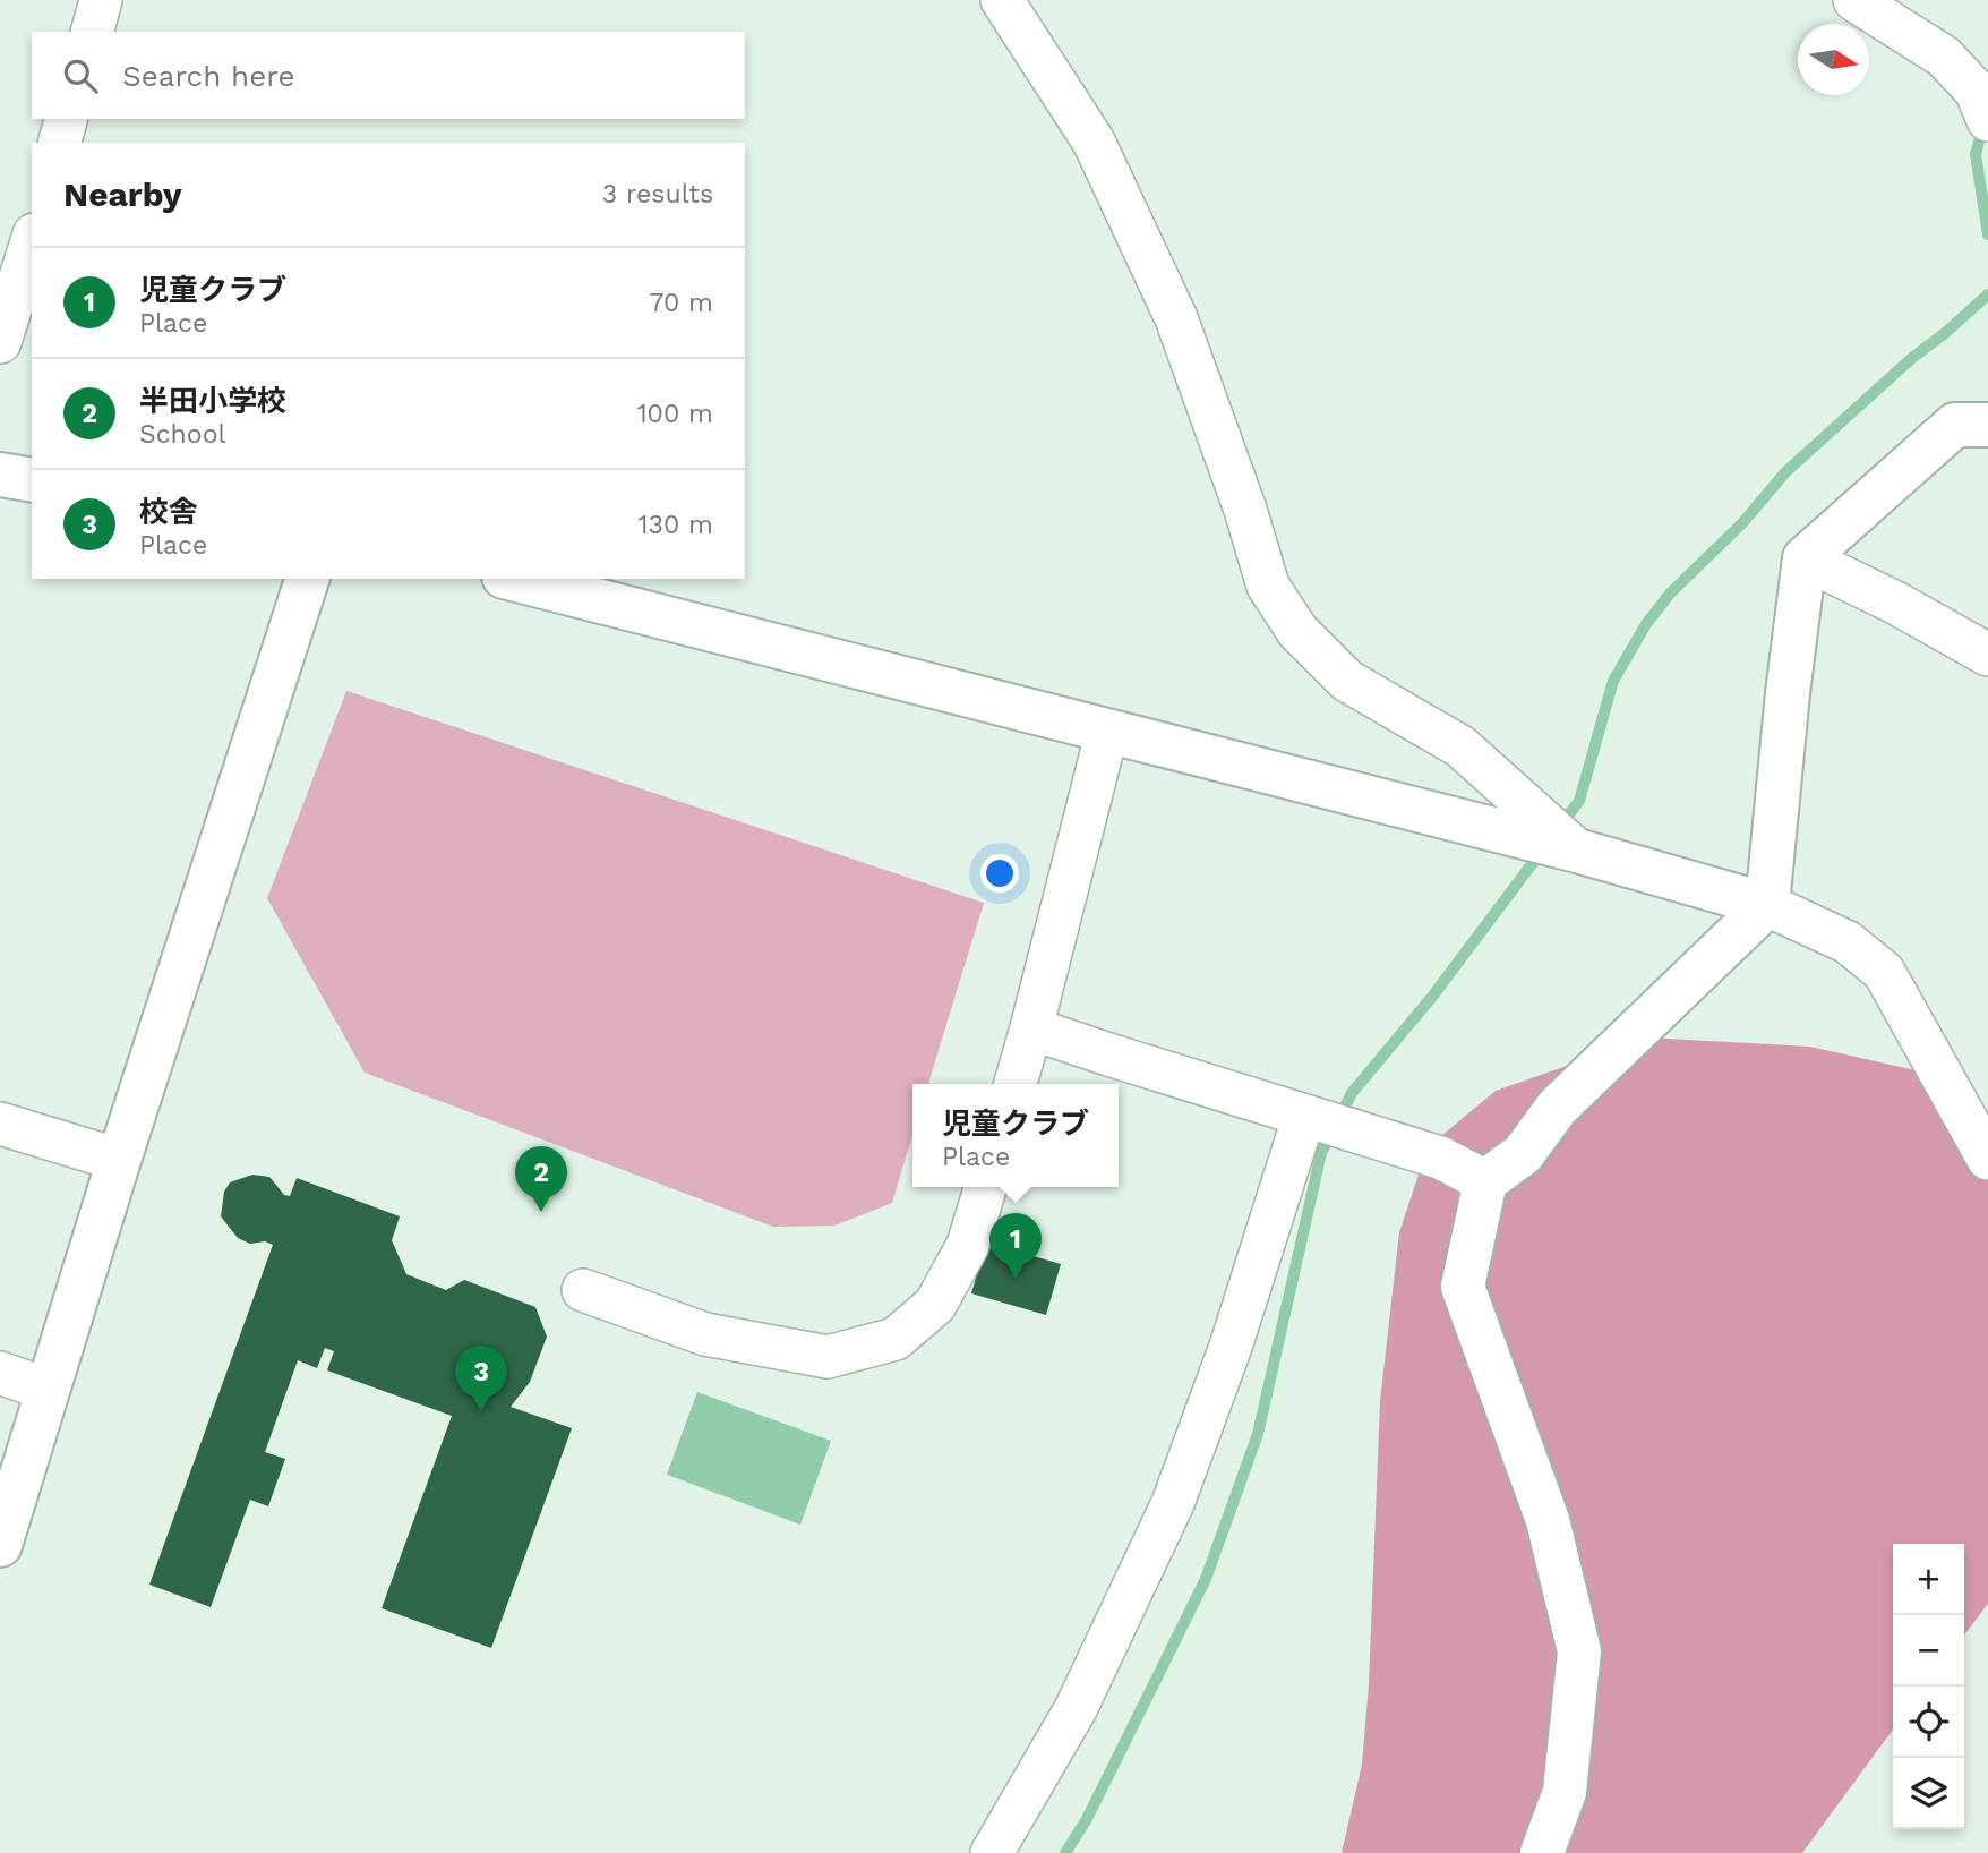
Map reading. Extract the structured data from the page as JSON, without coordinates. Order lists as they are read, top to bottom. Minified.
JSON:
{"north":"right","page":{"search":"Search here","heading":["Nearby","3 results"],"list":[{"mark":"1","name":"児童クラブ","note":"Place","value":"70 m"},{"mark":"2","name":"半田小学校","note":"School","value":"100 m"},{"mark":"3","name":"校舎","note":"Place","value":"130 m"}],"popup":["児童クラブ","Place"],"pins":["2","1","3"],"map_buttons":["+","−"]}}
